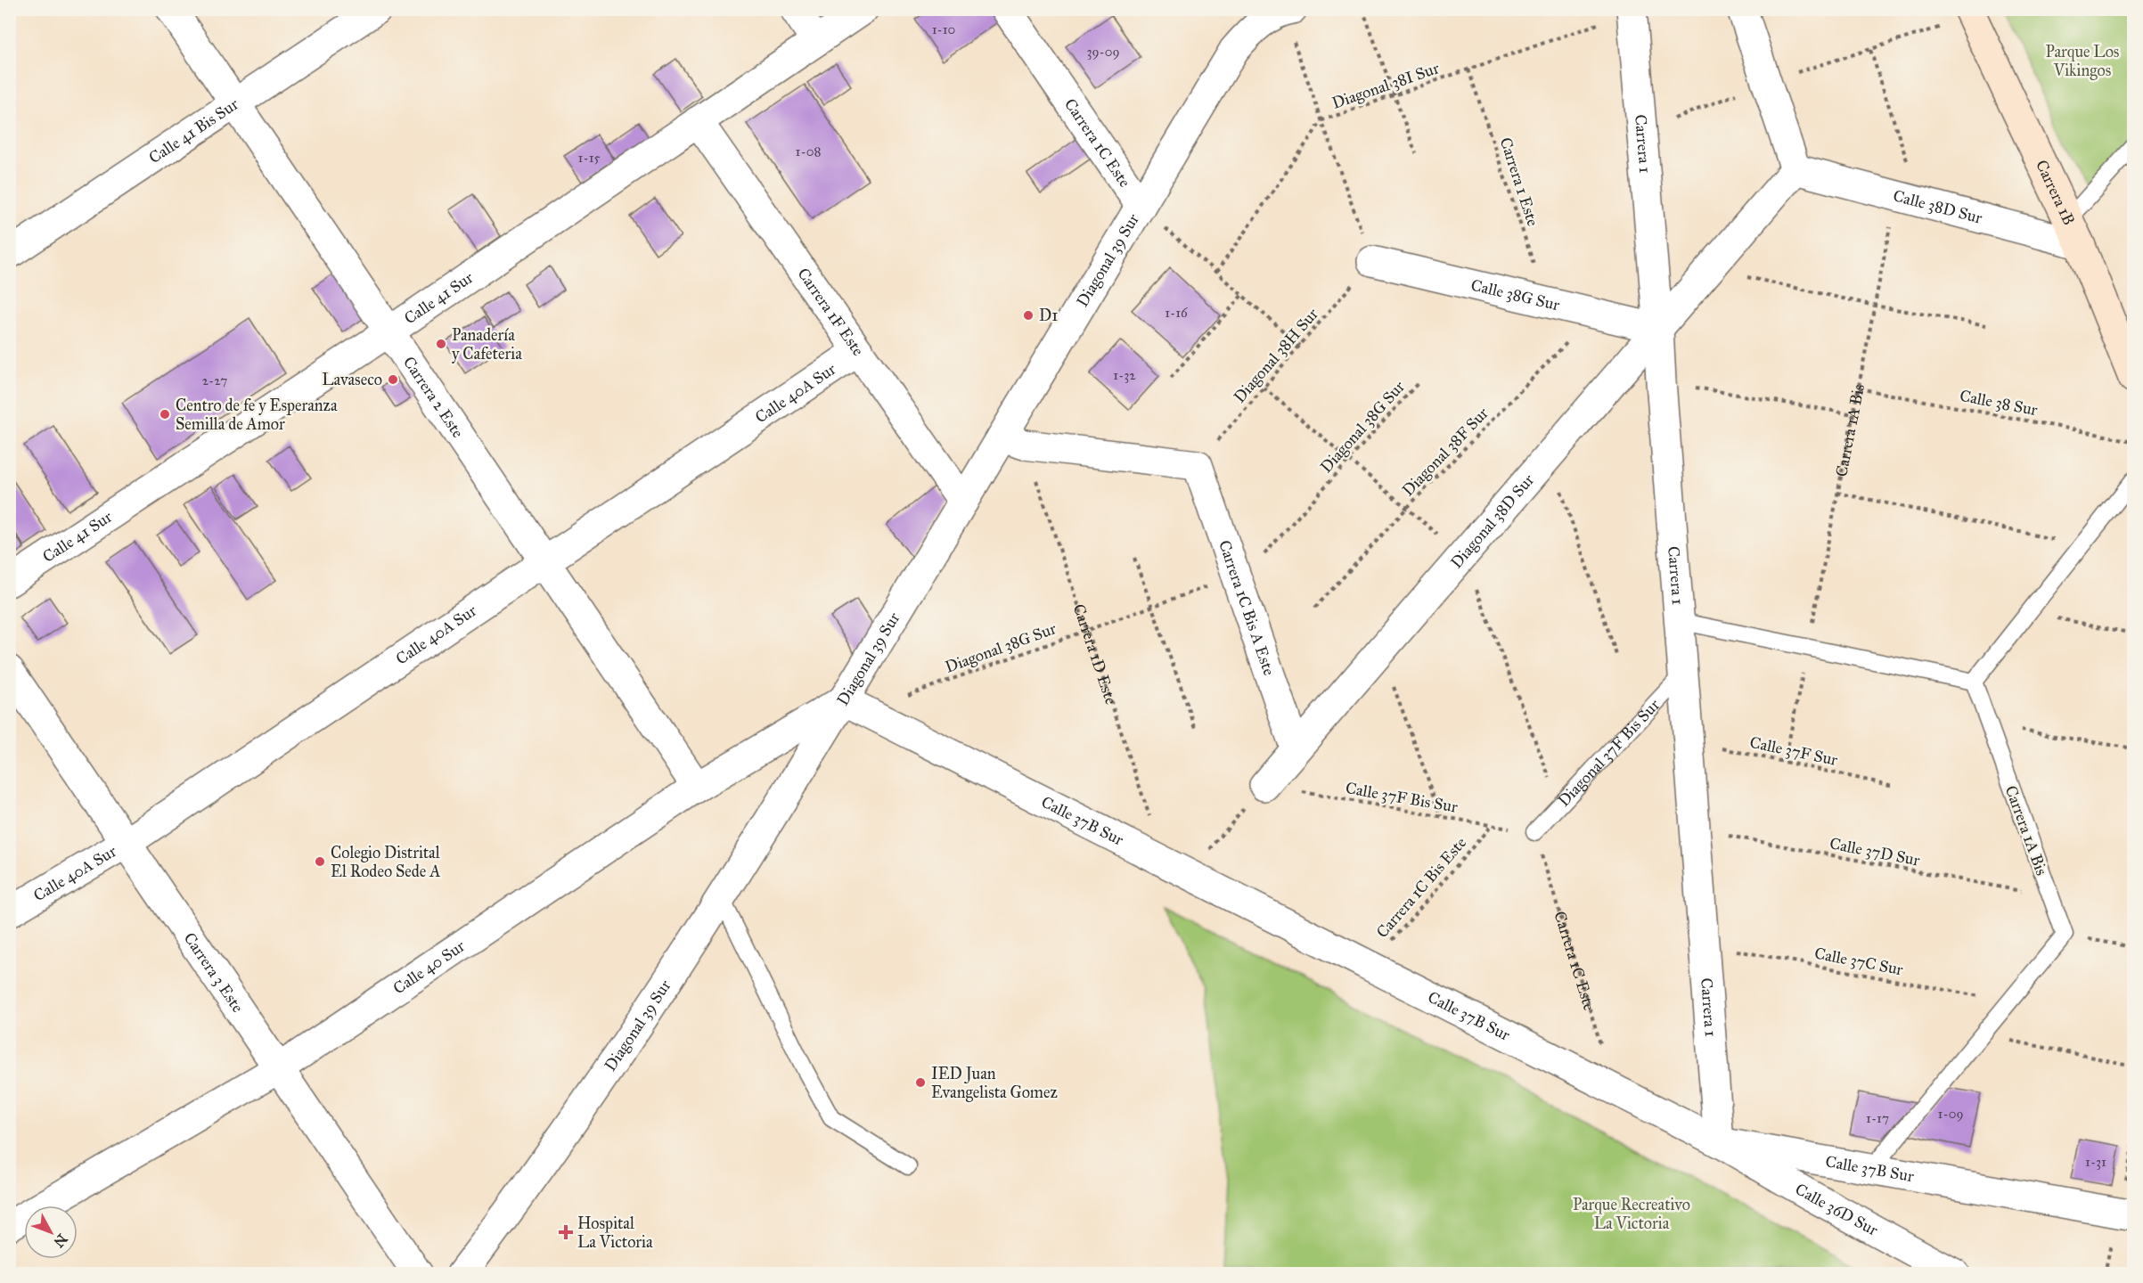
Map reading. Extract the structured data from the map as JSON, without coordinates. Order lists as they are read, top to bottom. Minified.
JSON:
{"streets":{"main road":["Carrera 1B"],"street":["Calle 41 Bis Sur","Carrera 1C Este","Carrera 1","Calle 38D Sur","Diagonal 39 Sur","Calle 38G Sur","Calle 41 Sur","Carrera 1F Este","Calle 40A Sur","Carrera 2 Este","Diagonal 38D Sur","Carrera 1C Bis A Este","Calle 37B Sur","Calle 40 Sur","Carrera 3 Este","Calle 36D Sur"],"lane":["Carrera 1A Bis","Diagonal 37F Bis Sur"],"path":["Diagonal 38I Sur","Carrera 1 Este","Diagonal 38H Sur","Calle 38 Sur","Diagonal 38G Sur","Diagonal 38F Sur","Carrera 1D Este","Calle 37F Sur","Calle 37F Bis Sur","Calle 37D Sur","Carrera 1C Bis Este","Calle 37C Sur"]},"crossings":[["Diagonal 38I Sur","Carrera 1"],["Diagonal 38I Sur","Carrera 1 Este"],["Calle 41 Bis Sur","Carrera 2 Este"],["Carrera 1C Este","Diagonal 39 Sur"],["Carrera 1C Este","Diagonal 37F Bis Sur"],["Carrera 1C Este","Calle 37F Bis Sur"],["Carrera 1C Este","Calle 37B Sur"],["Carrera 1","Calle 38G Sur"],["Carrera 1","Diagonal 38D Sur"],["Carrera 1","Calle 37F Sur"],["Carrera 1","Diagonal 37F Bis Sur"],["Carrera 1","Calle 37B Sur"],["Carrera 1","Calle 37D Sur"],["Carrera 1","Calle 37C Sur"],["Carrera 1","Calle 36D Sur"],["Carrera 1 Este","Calle 38G Sur"],["Carrera 1B","Calle 38D Sur"],["Calle 38D Sur","Carrera 1A Bis"],["Calle 38D Sur","Diagonal 38D Sur"],["Diagonal 39 Sur","Carrera 1F Este"],["Diagonal 39 Sur","Diagonal 38G Sur"],["Diagonal 39 Sur","Carrera 1D Este"],["Diagonal 39 Sur","Calle 37B Sur"],["Diagonal 39 Sur","Calle 40 Sur"],["Calle 38G Sur","Diagonal 38H Sur"],["Calle 38G Sur","Diagonal 38F Sur"],["Calle 38G Sur","Diagonal 38D Sur"],["Calle 41 Sur","Carrera 1F Este"],["Calle 41 Sur","Carrera 2 Este"],["Carrera 1F Este","Calle 40A Sur"],["Diagonal 38H Sur","Carrera 1C Bis A Este"],["Calle 40A Sur","Carrera 2 Este"],["Calle 40A Sur","Carrera 3 Este"],["Carrera 2 Este","Calle 40 Sur"],["Calle 38 Sur","Carrera 1A Bis"],["Diagonal 38G Sur","Carrera 1C Bis A Este"],["Diagonal 38G Sur","Carrera 1D Este"],["Diagonal 38G Sur","Calle 37B Sur"],["Diagonal 38G Sur","Calle 40 Sur"],["Carrera 1A Bis","Calle 37F Sur"],["Carrera 1A Bis","Calle 37D Sur"],["Diagonal 38D Sur","Carrera 1C Bis A Este"],["Diagonal 38D Sur","Calle 37F Bis Sur"],["Diagonal 38D Sur","Carrera 1C Bis Este"],["Carrera 1D Este","Calle 37B Sur"],["Diagonal 37F Bis Sur","Calle 37F Bis Sur"],["Calle 37F Bis Sur","Carrera 1C Bis Este"],["Calle 37B Sur","Carrera 1C Bis Este"],["Calle 37B Sur","Calle 40 Sur"],["Calle 37B Sur","Calle 36D Sur"],["Calle 40 Sur","Carrera 3 Este"]],"parks":["Parque Los Vikingos","Parque Recreativo La Victoria"],"places":{"other":["D1","Panadería y Cafeteria","Lavaseco","Centro de fe y Esperanza Semilla de Amor","Colegio Distrital El Rodeo Sede A","IED Juan Evangelista Gomez"],"health":["Hospital La Victoria"]},"house_numbers":["1-10","39-09","1-08","1-15","1-16","1-32","2-27","1-09","1-17","1-31"],"north":"bottom right"}
